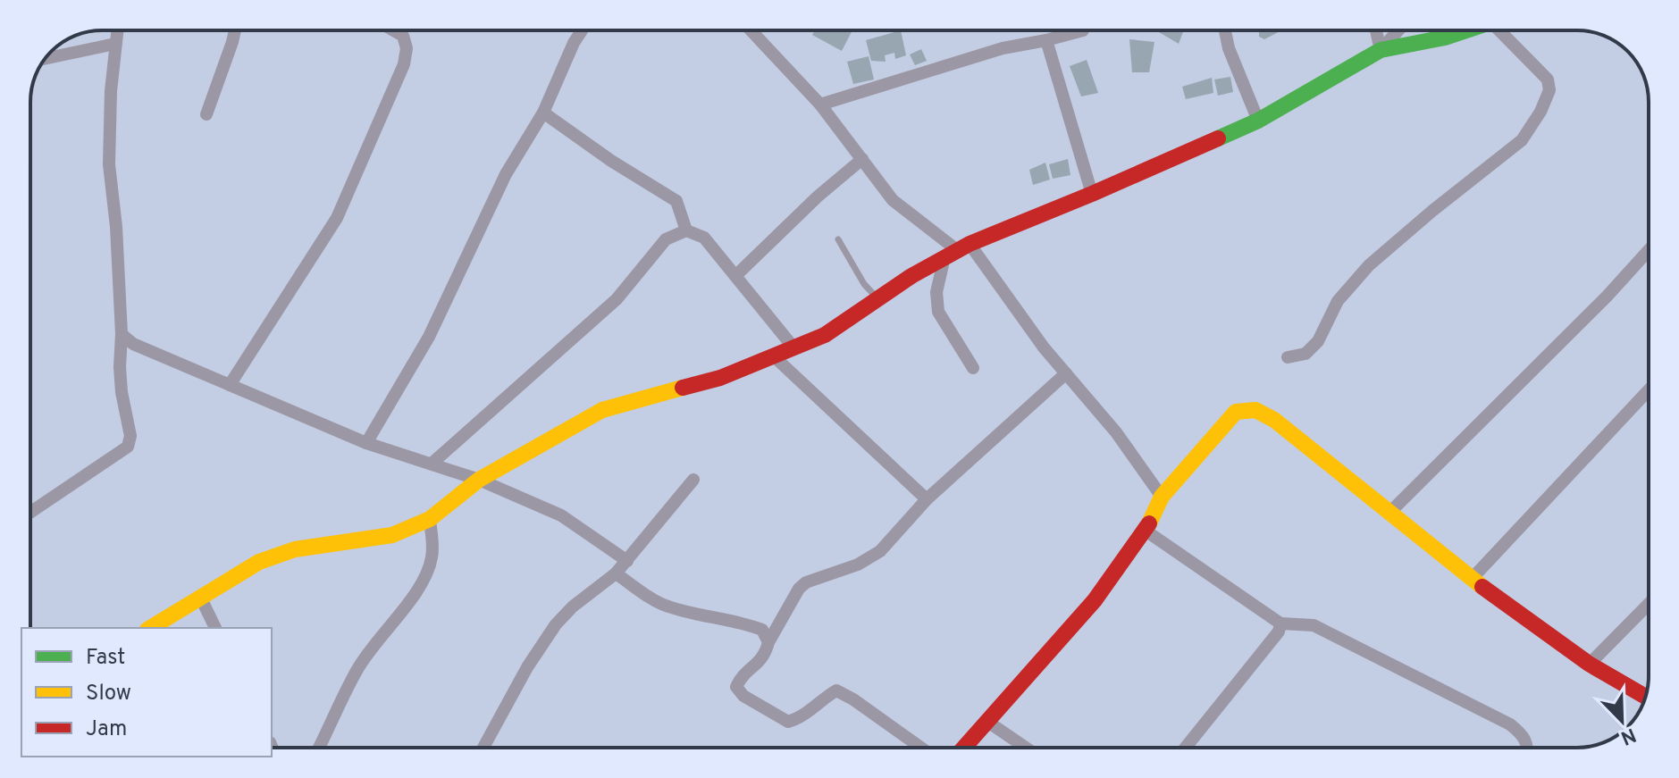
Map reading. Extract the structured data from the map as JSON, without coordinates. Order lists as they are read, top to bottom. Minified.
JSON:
{"legend":["Fast","Slow","Jam"],"north":"bottom right"}
